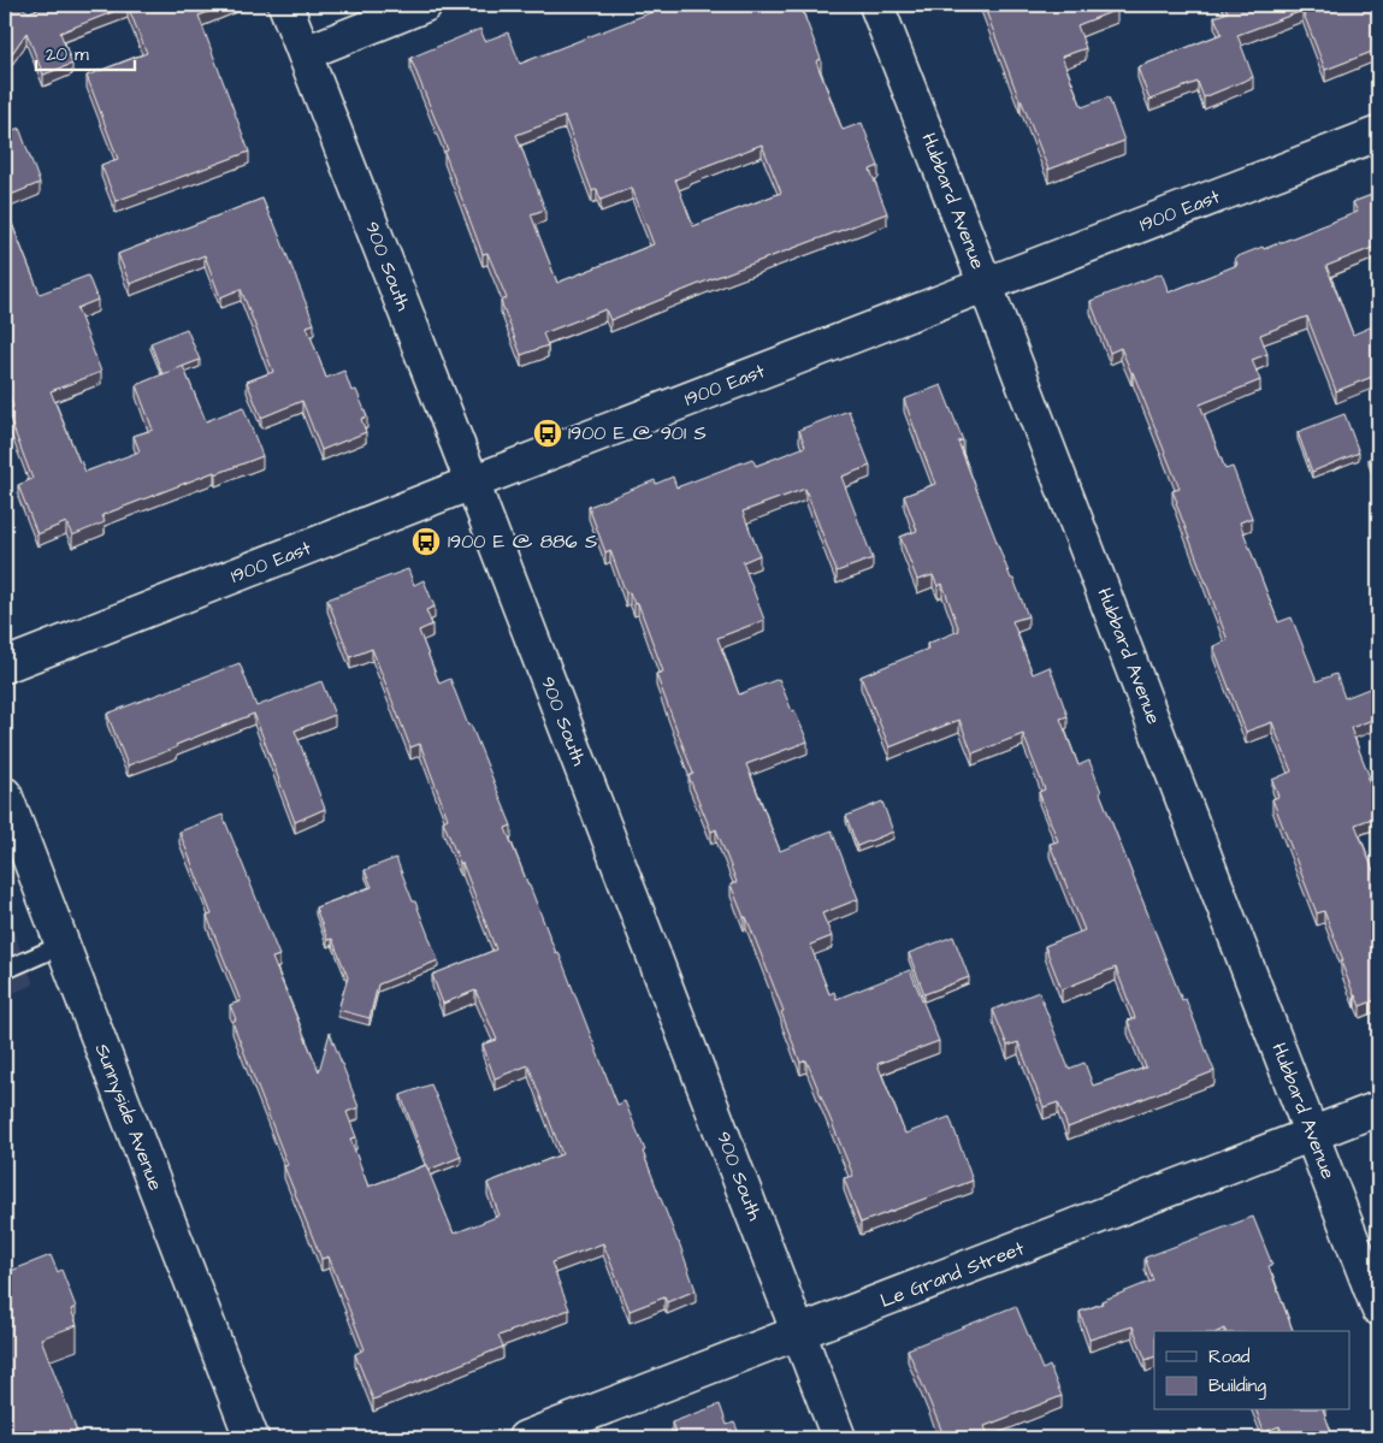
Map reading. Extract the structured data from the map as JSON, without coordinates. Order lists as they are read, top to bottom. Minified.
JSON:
{"streets":{"street":["Hubbard Avenue","1900 East","900 South","Sunnyside Avenue","Le Grand Street"]},"crossings":[["Hubbard Avenue","1900 East"],["Hubbard Avenue","Le Grand Street"],["1900 East","900 South"],["900 South","Le Grand Street"]],"places":{"bus stop":["1900 E @ 901 S","1900 E @ 886 S"]},"legend":["Road","Building"],"scale_bar":"20 m"}
